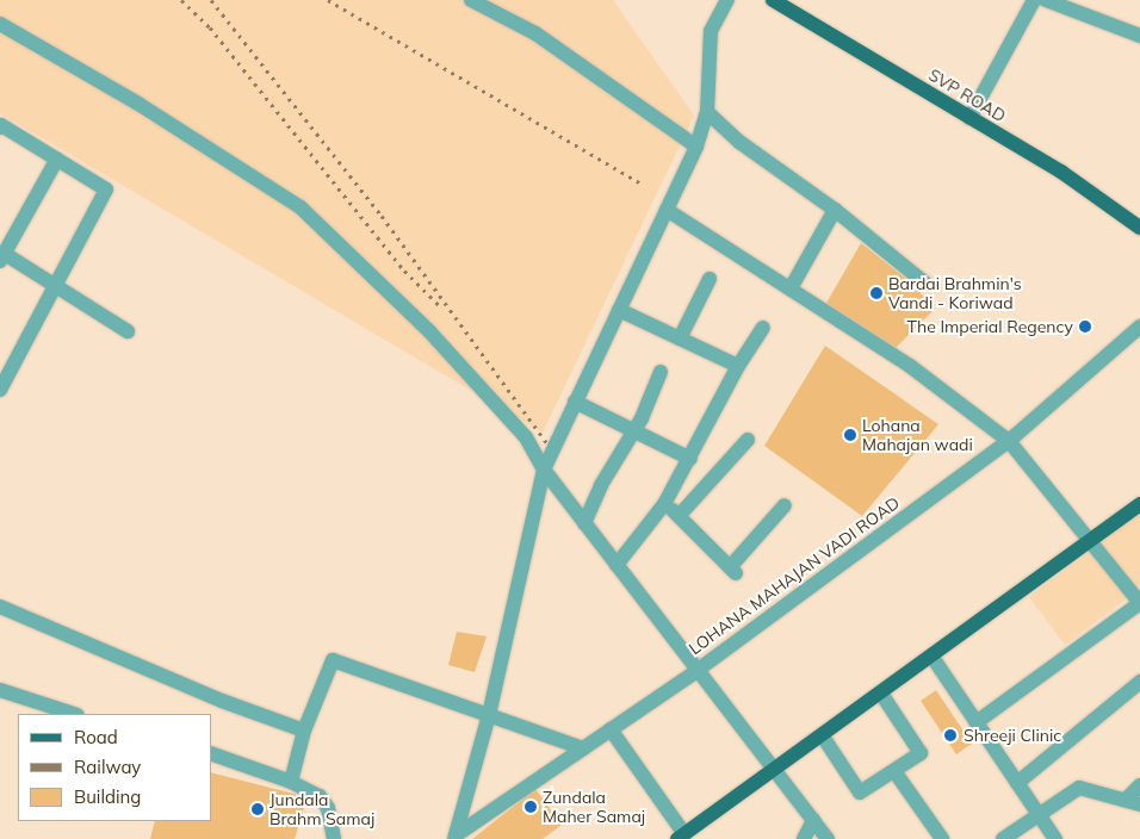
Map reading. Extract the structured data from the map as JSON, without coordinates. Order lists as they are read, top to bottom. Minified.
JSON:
{"streets":{"main road":["SVP ROAD"],"street":["LOHANA MAHAJAN VADI ROAD"]},"places":["Bardai Brahmin's Vandi - Koriwad","The Imperial Regency","Lohana Mahajan wadi","Shreeji Clinic","Zundala Maher Samaj","Jundala Brahm Samaj"],"legend":["Road","Railway","Building"]}
